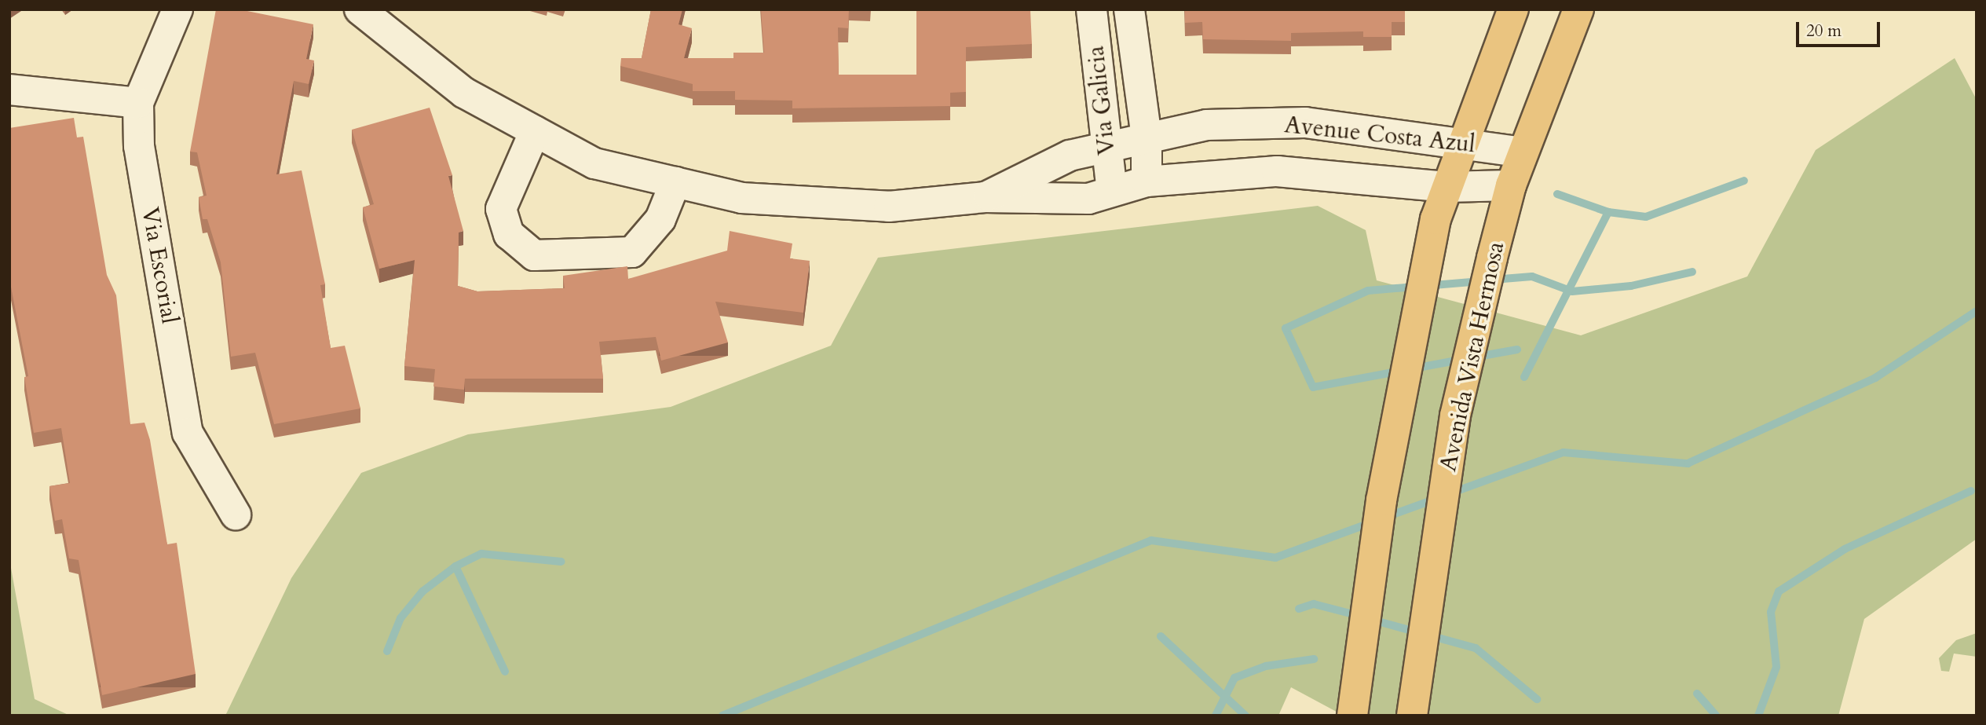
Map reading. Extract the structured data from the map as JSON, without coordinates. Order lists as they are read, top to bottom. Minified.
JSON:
{"streets":{"main road":["Avenida Vista Hermosa"],"street":["Via Galicia","Avenue Costa Azul","Via Escorial"]},"crossings":[["Via Galicia","Avenue Costa Azul"],["Avenue Costa Azul","Avenida Vista Hermosa"]],"scale_bar":"20 m"}
